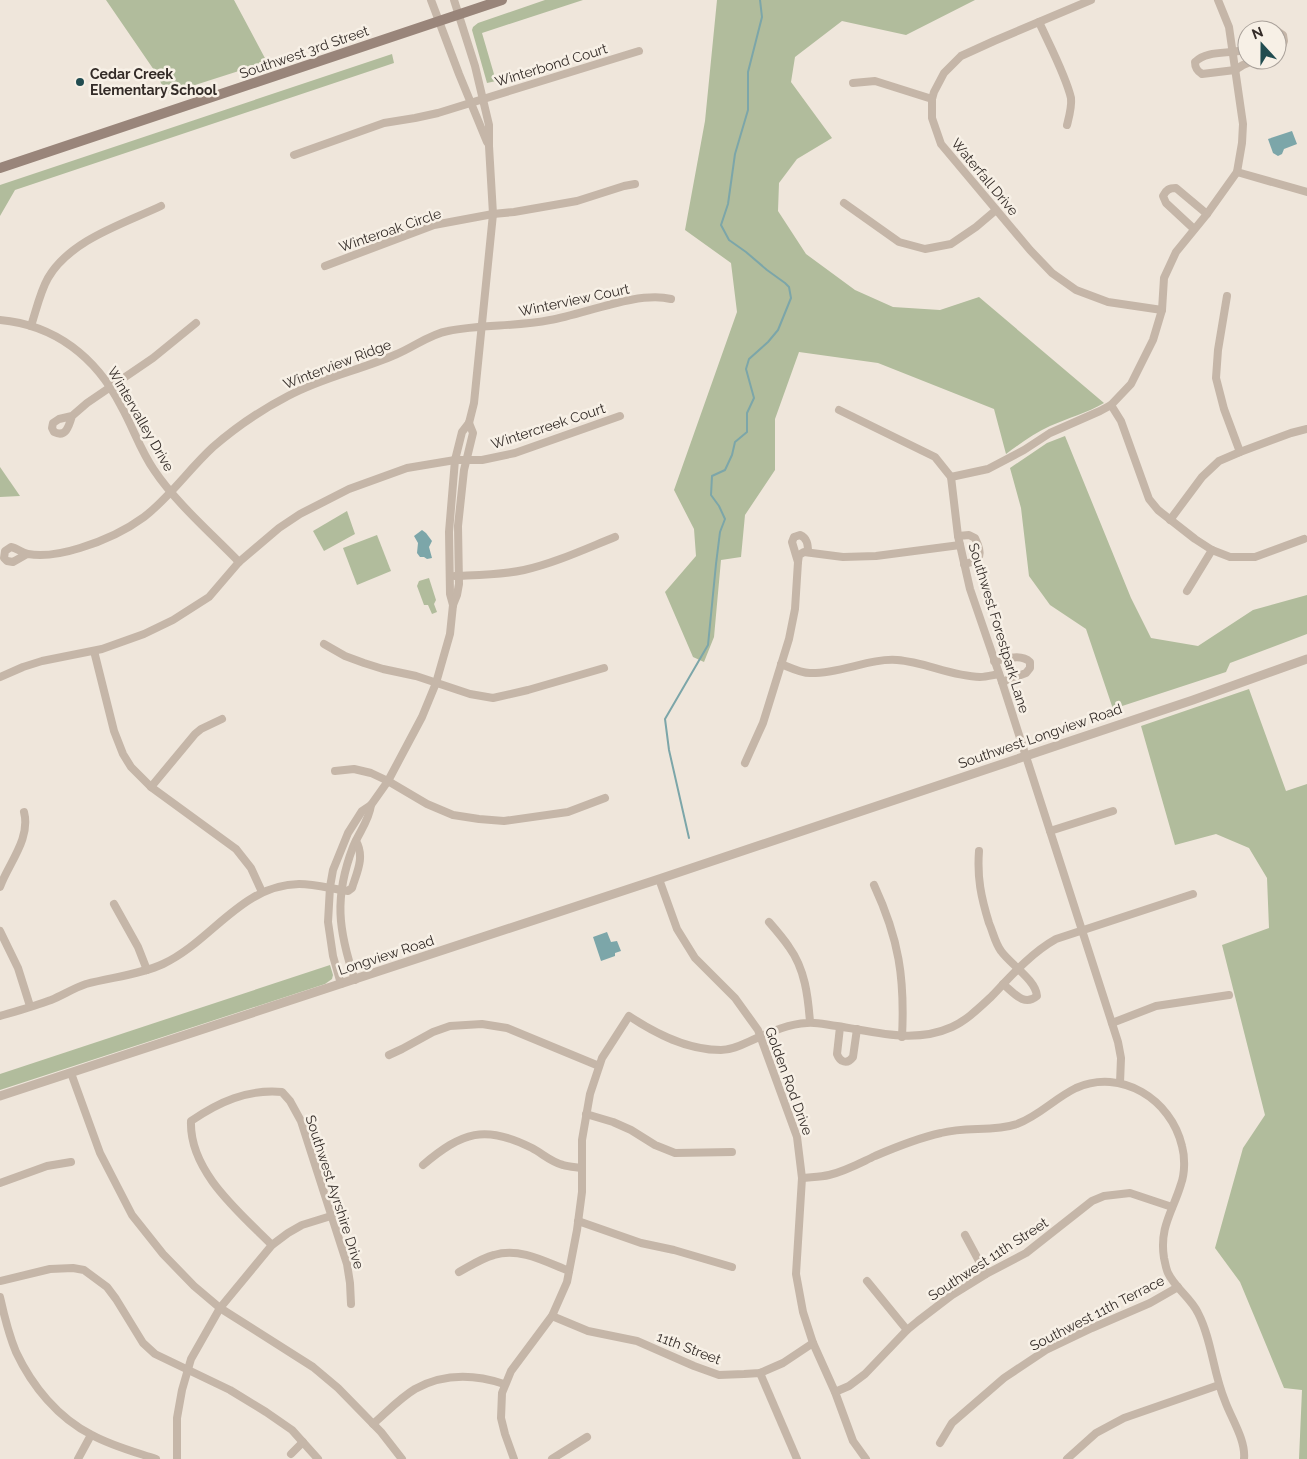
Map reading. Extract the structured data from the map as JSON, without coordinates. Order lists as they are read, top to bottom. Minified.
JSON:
{"streets":{"main road":["Southwest 3rd Street"],"street":["Winterbond Court","Waterfall Drive","Winteroak Circle","Winterview Court","Winterview Ridge","Wintervalley Drive","Wintercreek Court","Southwest Forestpark Lane","Southwest Longview Road","Longview Road","Golden Rod Drive","Southwest Ayrshire Drive","Southwest 11th Street","Southwest 11th Terrace","11th Street"]},"crossings":[["Winterview Court","Winterview Ridge"],["Winterview Ridge","Wintervalley Drive"],["Wintervalley Drive","Wintercreek Court"],["Southwest Forestpark Lane","Southwest Longview Road"],["Southwest Longview Road","Longview Road"],["Longview Road","Golden Rod Drive"],["Golden Rod Drive","Southwest 11th Street"],["Golden Rod Drive","11th Street"]],"places":["Cedar Creek Elementary School"],"north":"top"}
